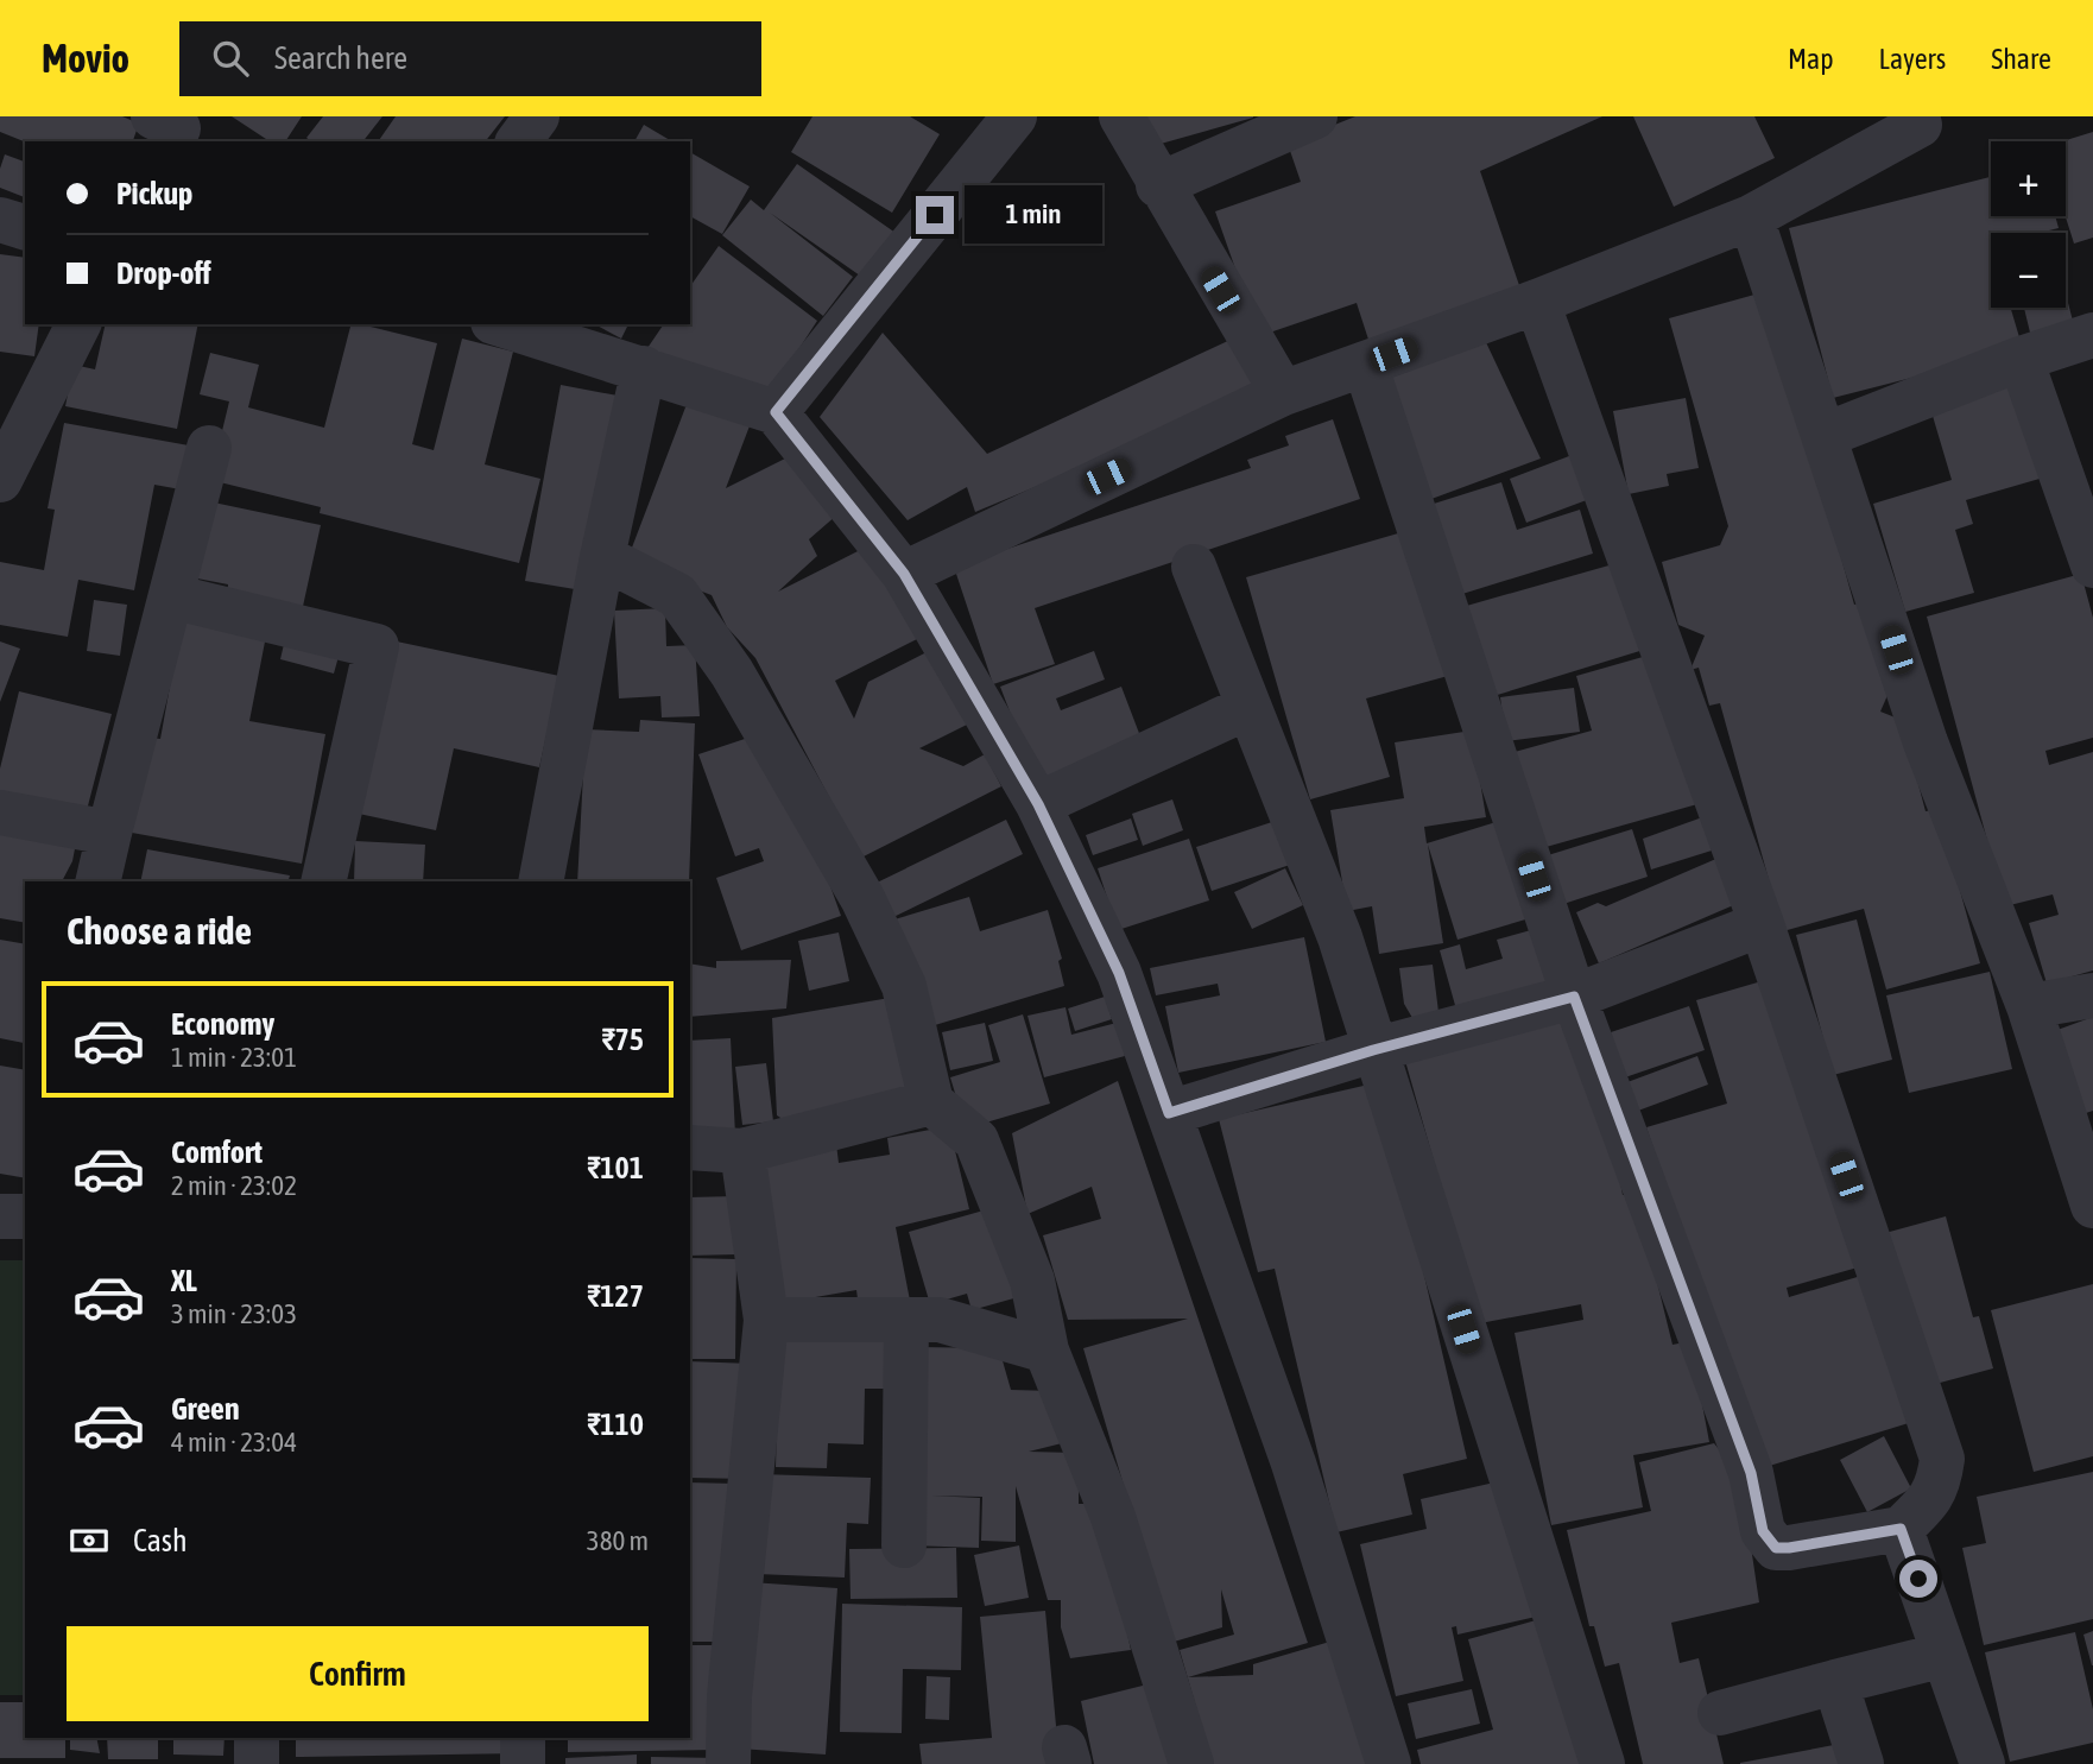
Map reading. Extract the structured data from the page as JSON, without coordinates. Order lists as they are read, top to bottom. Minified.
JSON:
{"page":{"header":"Movio","search":"Search here","nav":["Map","Layers","Share"],"map_buttons":["+","−"],"banner":["Pickup","Drop-off"],"bubble":"1 min","heading":"Choose a ride","list":[{"name":"Economy","note":"1 min · 23:01","value":"₹75"},{"name":"Comfort","note":"2 min · 23:02","value":"₹101"},{"name":"XL","note":"3 min · 23:03","value":"₹127"},{"name":"Green","note":"4 min · 23:04","value":"₹110"}],"pay":["Cash","380 m"],"buttons":"Confirm"}}
